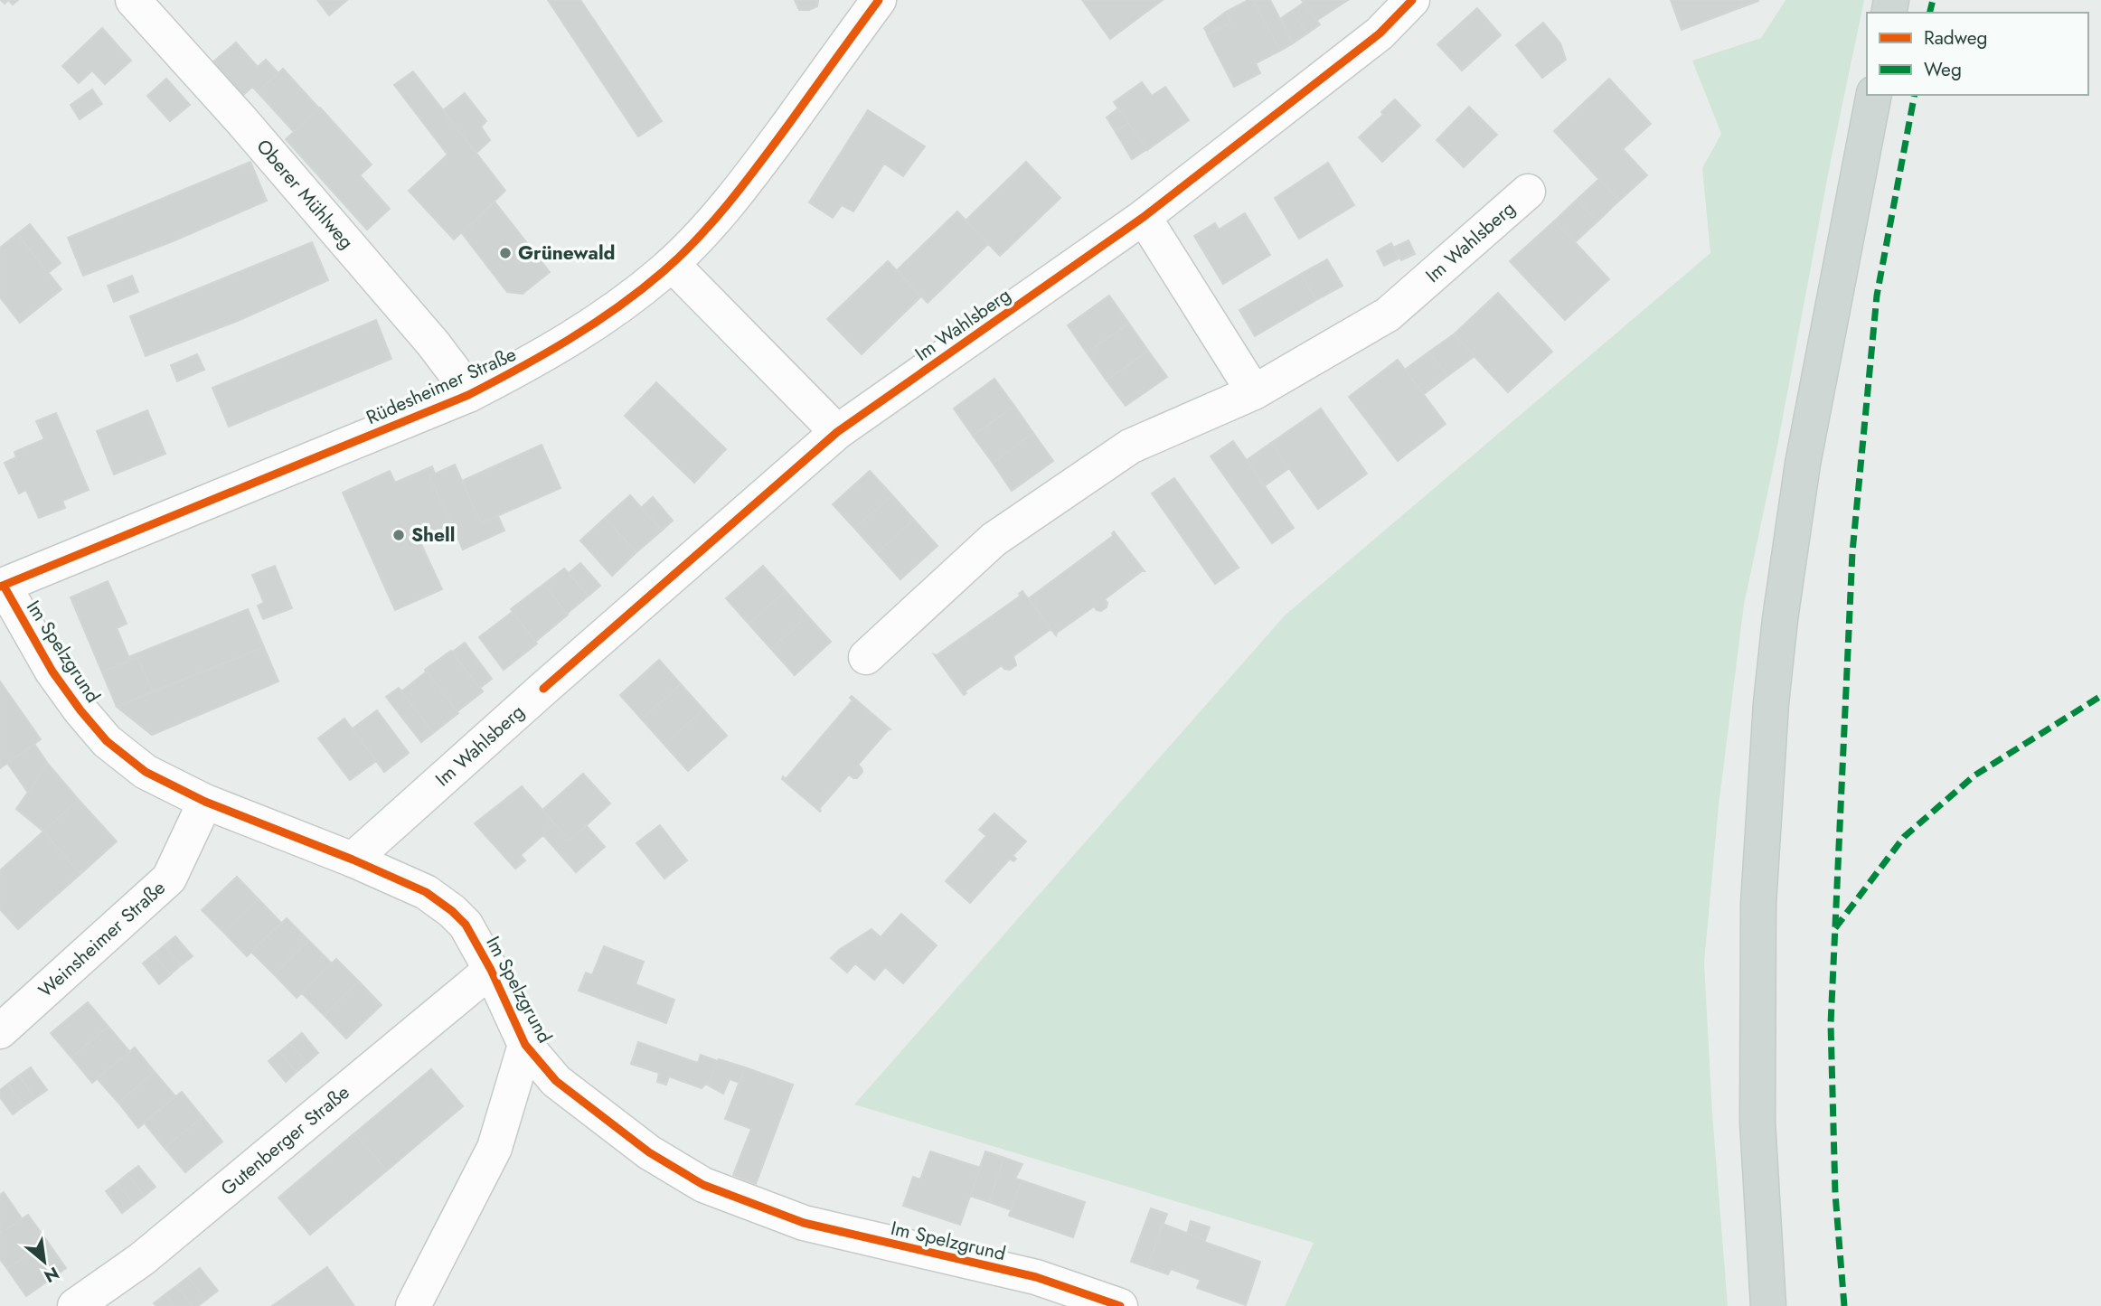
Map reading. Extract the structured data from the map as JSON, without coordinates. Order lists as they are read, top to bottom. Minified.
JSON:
{"streets":{"street":["Oberer Mühlweg","Im Wahlsberg","Rüdesheimer Straße","Im Spelzgrund","Weinsheimer Straße","Gutenberger Straße"]},"crossings":[["Oberer Mühlweg","Rüdesheimer Straße"],["Im Wahlsberg","Im Spelzgrund"],["Rüdesheimer Straße","Im Spelzgrund"],["Im Spelzgrund","Weinsheimer Straße"],["Im Spelzgrund","Gutenberger Straße"]],"places":["Grünewald","Shell"],"legend":["Radweg","Weg"],"north":"bottom right"}
